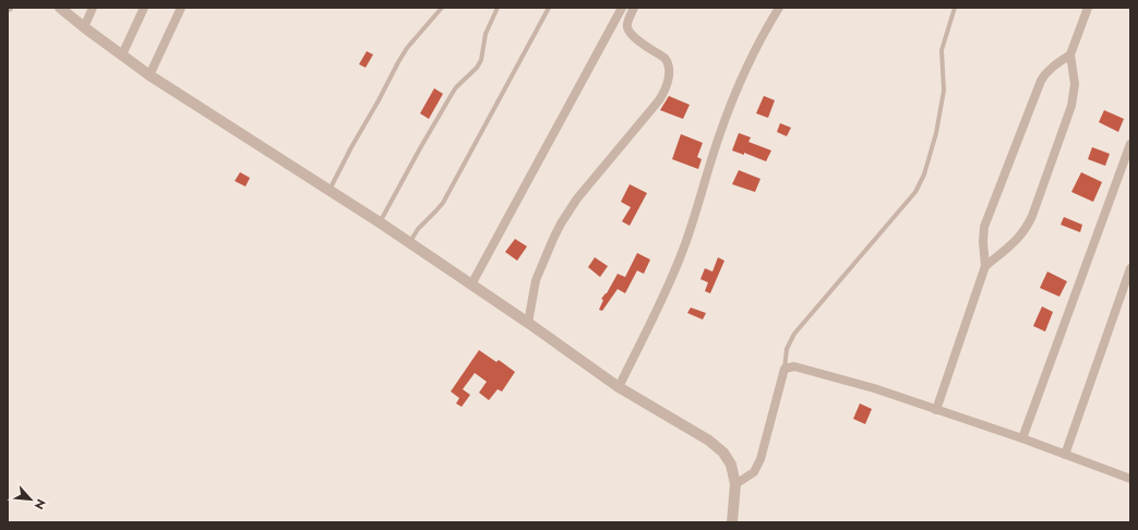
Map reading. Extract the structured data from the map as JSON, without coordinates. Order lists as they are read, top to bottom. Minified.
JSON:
{"north":"bottom right"}
